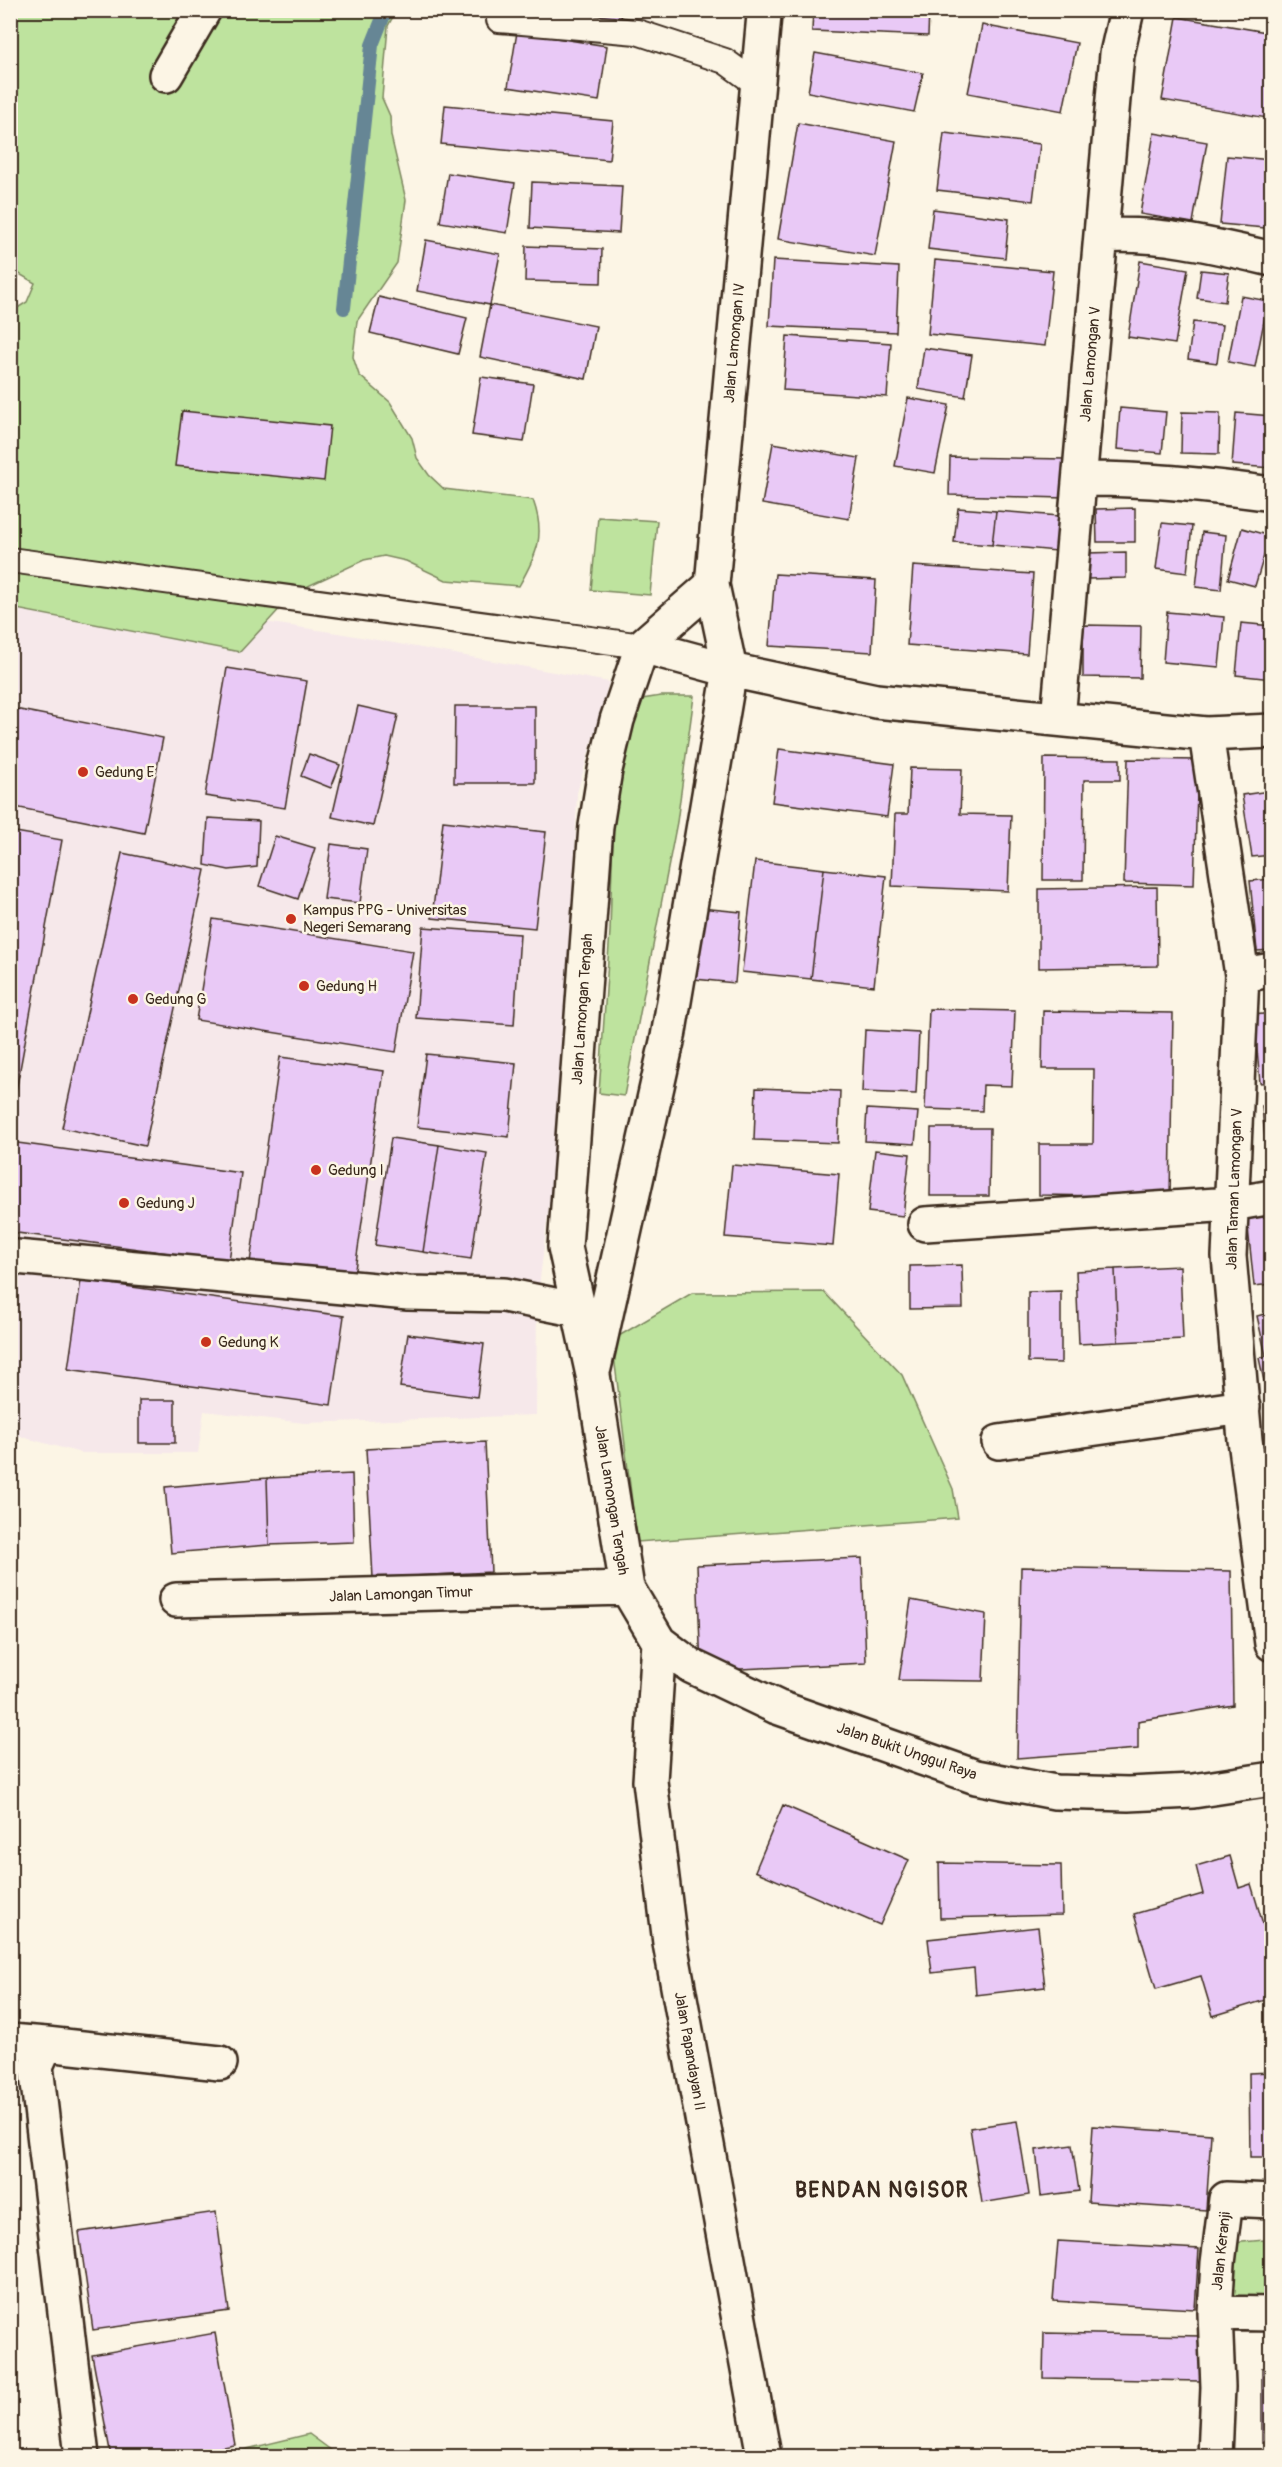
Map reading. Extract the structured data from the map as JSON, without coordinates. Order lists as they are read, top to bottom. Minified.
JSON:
{"streets":{"street":["Jalan Lamongan IV","Jalan Lamongan V","Jalan Lamongan Tengah","Jalan Taman Lamongan V","Jalan Lamongan Timur","Jalan Bukit Unggul Raya","Jalan Papandayan II","Jalan Keranji"]},"crossings":[["Jalan Lamongan IV","Jalan Lamongan Tengah"],["Jalan Lamongan Tengah","Jalan Lamongan Timur"],["Jalan Lamongan Tengah","Jalan Bukit Unggul Raya"],["Jalan Lamongan Timur","Jalan Bukit Unggul Raya"],["Jalan Bukit Unggul Raya","Jalan Papandayan II"]],"districts":["BENDAN NGISOR"],"places":["Gedung E","Kampus PPG - Universitas Negeri Semarang","Gedung H","Gedung G","Gedung I","Gedung J","Gedung K"]}
